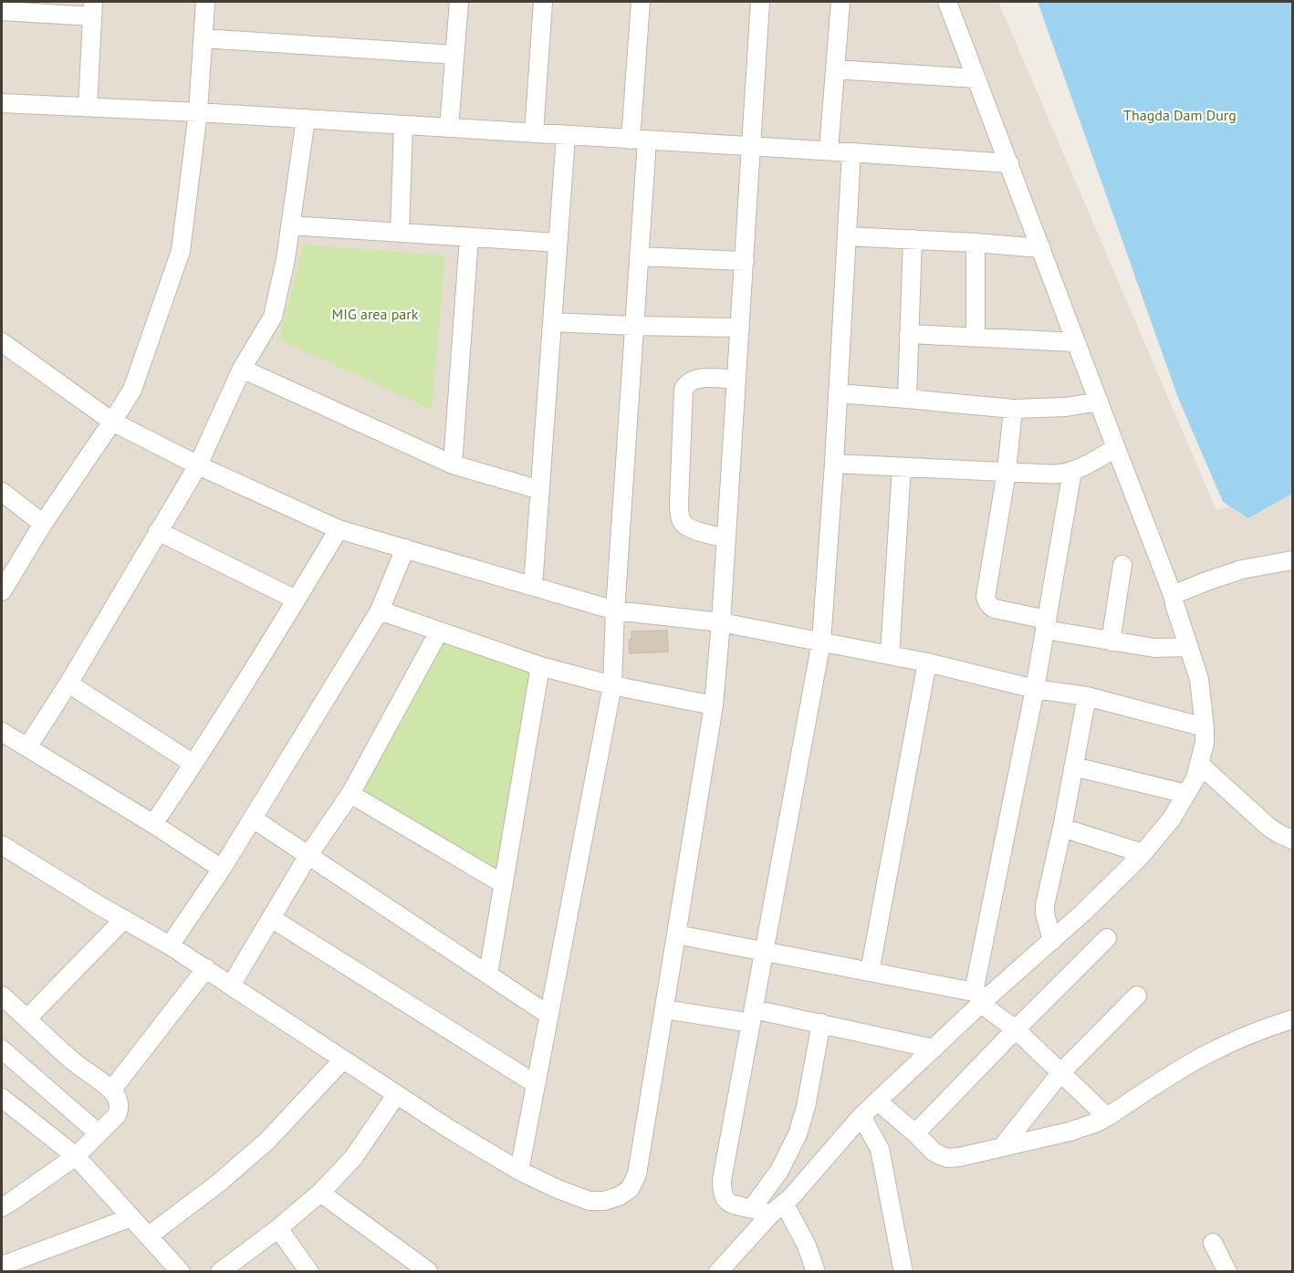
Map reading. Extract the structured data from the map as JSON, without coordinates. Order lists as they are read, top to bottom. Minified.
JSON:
{"parks":["Thagda Dam Durg","MIG area park"]}
